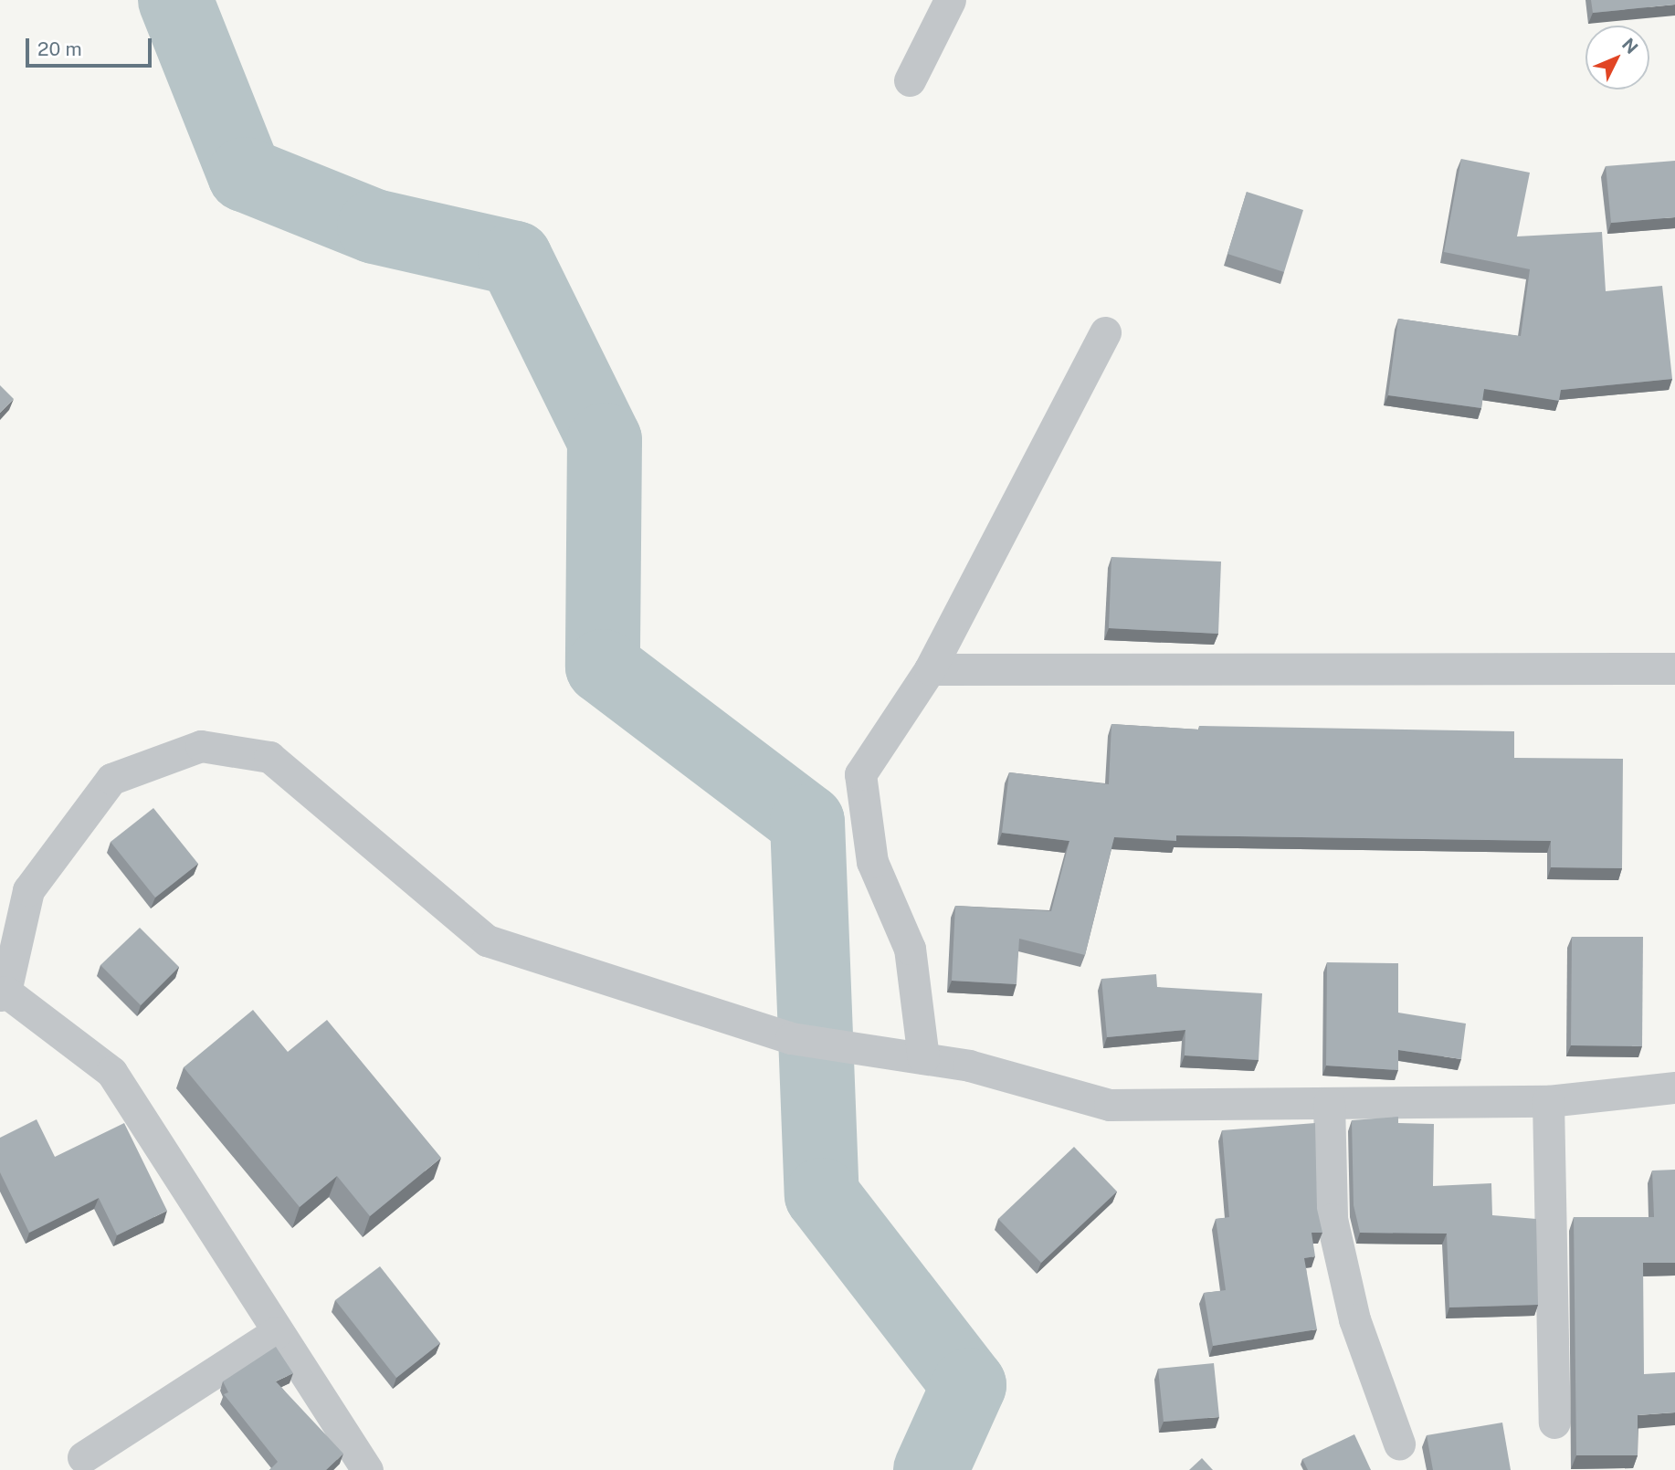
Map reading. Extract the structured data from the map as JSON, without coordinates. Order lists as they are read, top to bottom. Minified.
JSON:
{"scale_bar":"20 m","north":"top right"}
